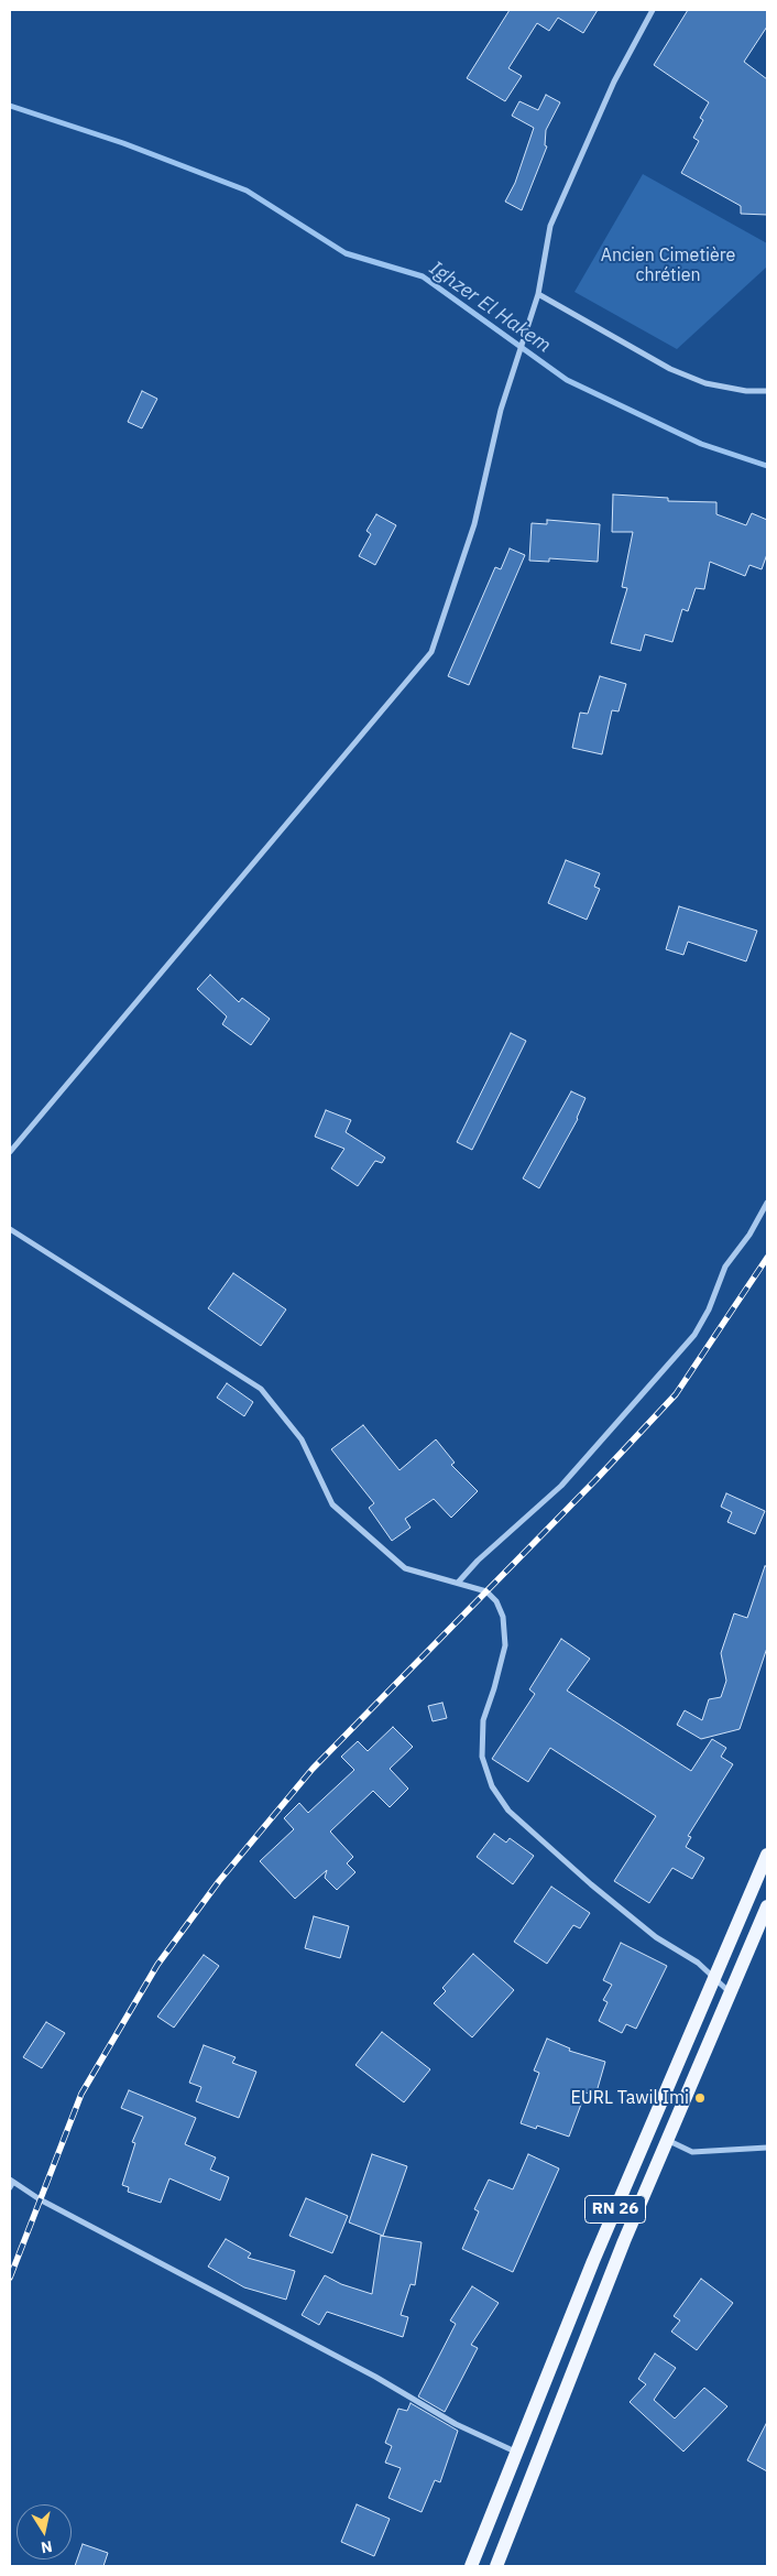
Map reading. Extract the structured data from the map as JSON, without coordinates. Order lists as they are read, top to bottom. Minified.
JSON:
{"streets":{"main road":["RN 26"]},"water":["Ighzer El Hakem"],"parks":["Ancien Cimetière chrétien"],"places":["EURL Tawil Imi"],"north":"bottom"}
